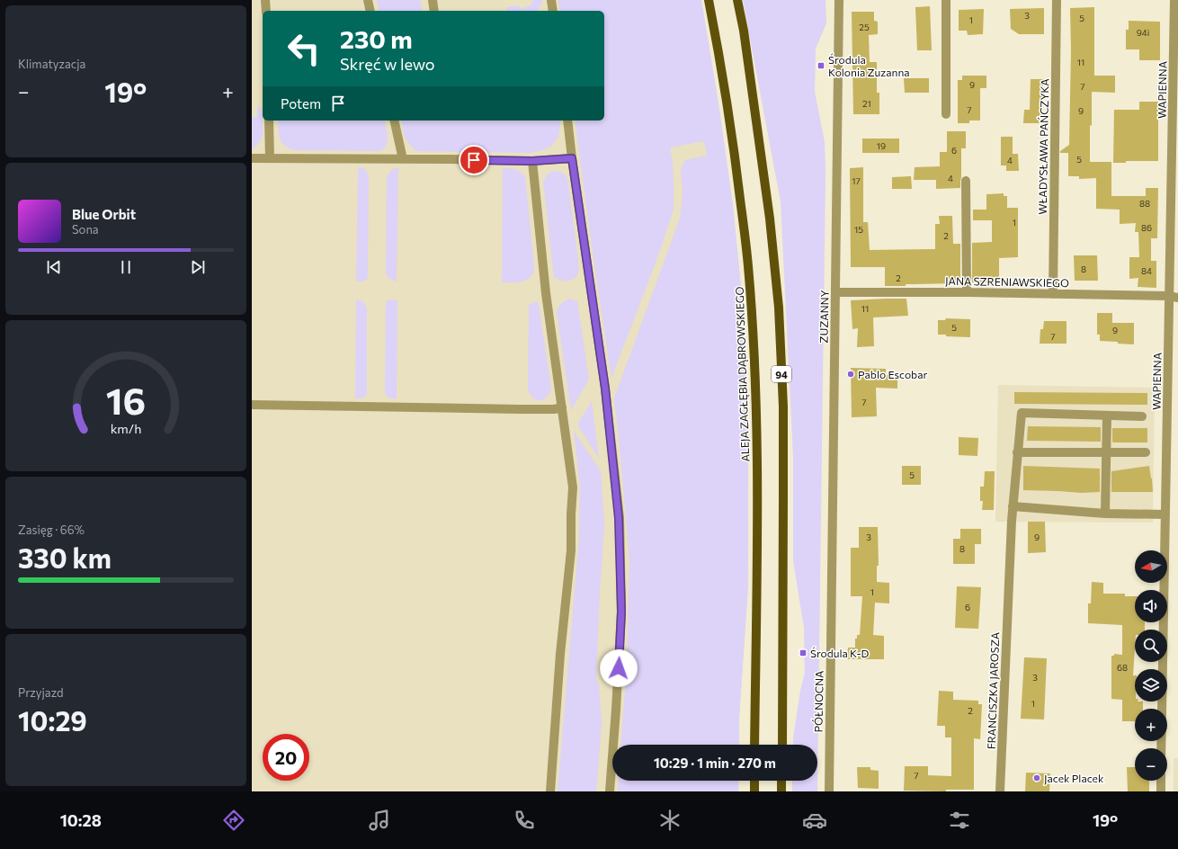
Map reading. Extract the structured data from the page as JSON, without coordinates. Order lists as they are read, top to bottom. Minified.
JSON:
{"streets":{"main road":["ALEJA ZAGŁĘBIA DĄBROWSKIEGO","94"],"street":["WAPIENNA","WŁADYSŁAWA PAŃCZYKA","JANA SZRENIAWSKIEGO","ZUZANNY","FRANCISZKA JAROSZA","PÓŁNOCNA"]},"crossings":[["WAPIENNA","JANA SZRENIAWSKIEGO"],["WŁADYSŁAWA PAŃCZYKA","JANA SZRENIAWSKIEGO"],["JANA SZRENIAWSKIEGO","ZUZANNY"],["ZUZANNY","PÓŁNOCNA"]],"places":{"transit":["Środula Kolonia Zuzanna","Środula K-D"],"other":["Pablo Escobar","Jacek Placek"]},"house_numbers":["3","5","1","25","94i","11","9","7","21","7","9","19","6","5","4","4","17","88","1","86","15","2","8","84","2","11","5","9","7","7","5","3","9","8","1","6","68","3","1","2","7"],"north":"left","page":{"tile":["Klimatyzacja",["Zasięg · 66%","330 km"],["Przyjazd","10:29"]],"turn":["230 m","Skręć w lewo"],"heat":["−","19°","+"],"then":"Potem","song":["Blue Orbit","Sona"],"map_buttons":["+","−"],"limit":"20","trip":"10:29 · 1 min · 270 m","tabs":["10:28","19°"],"gauge":["16","km/h"]}}
